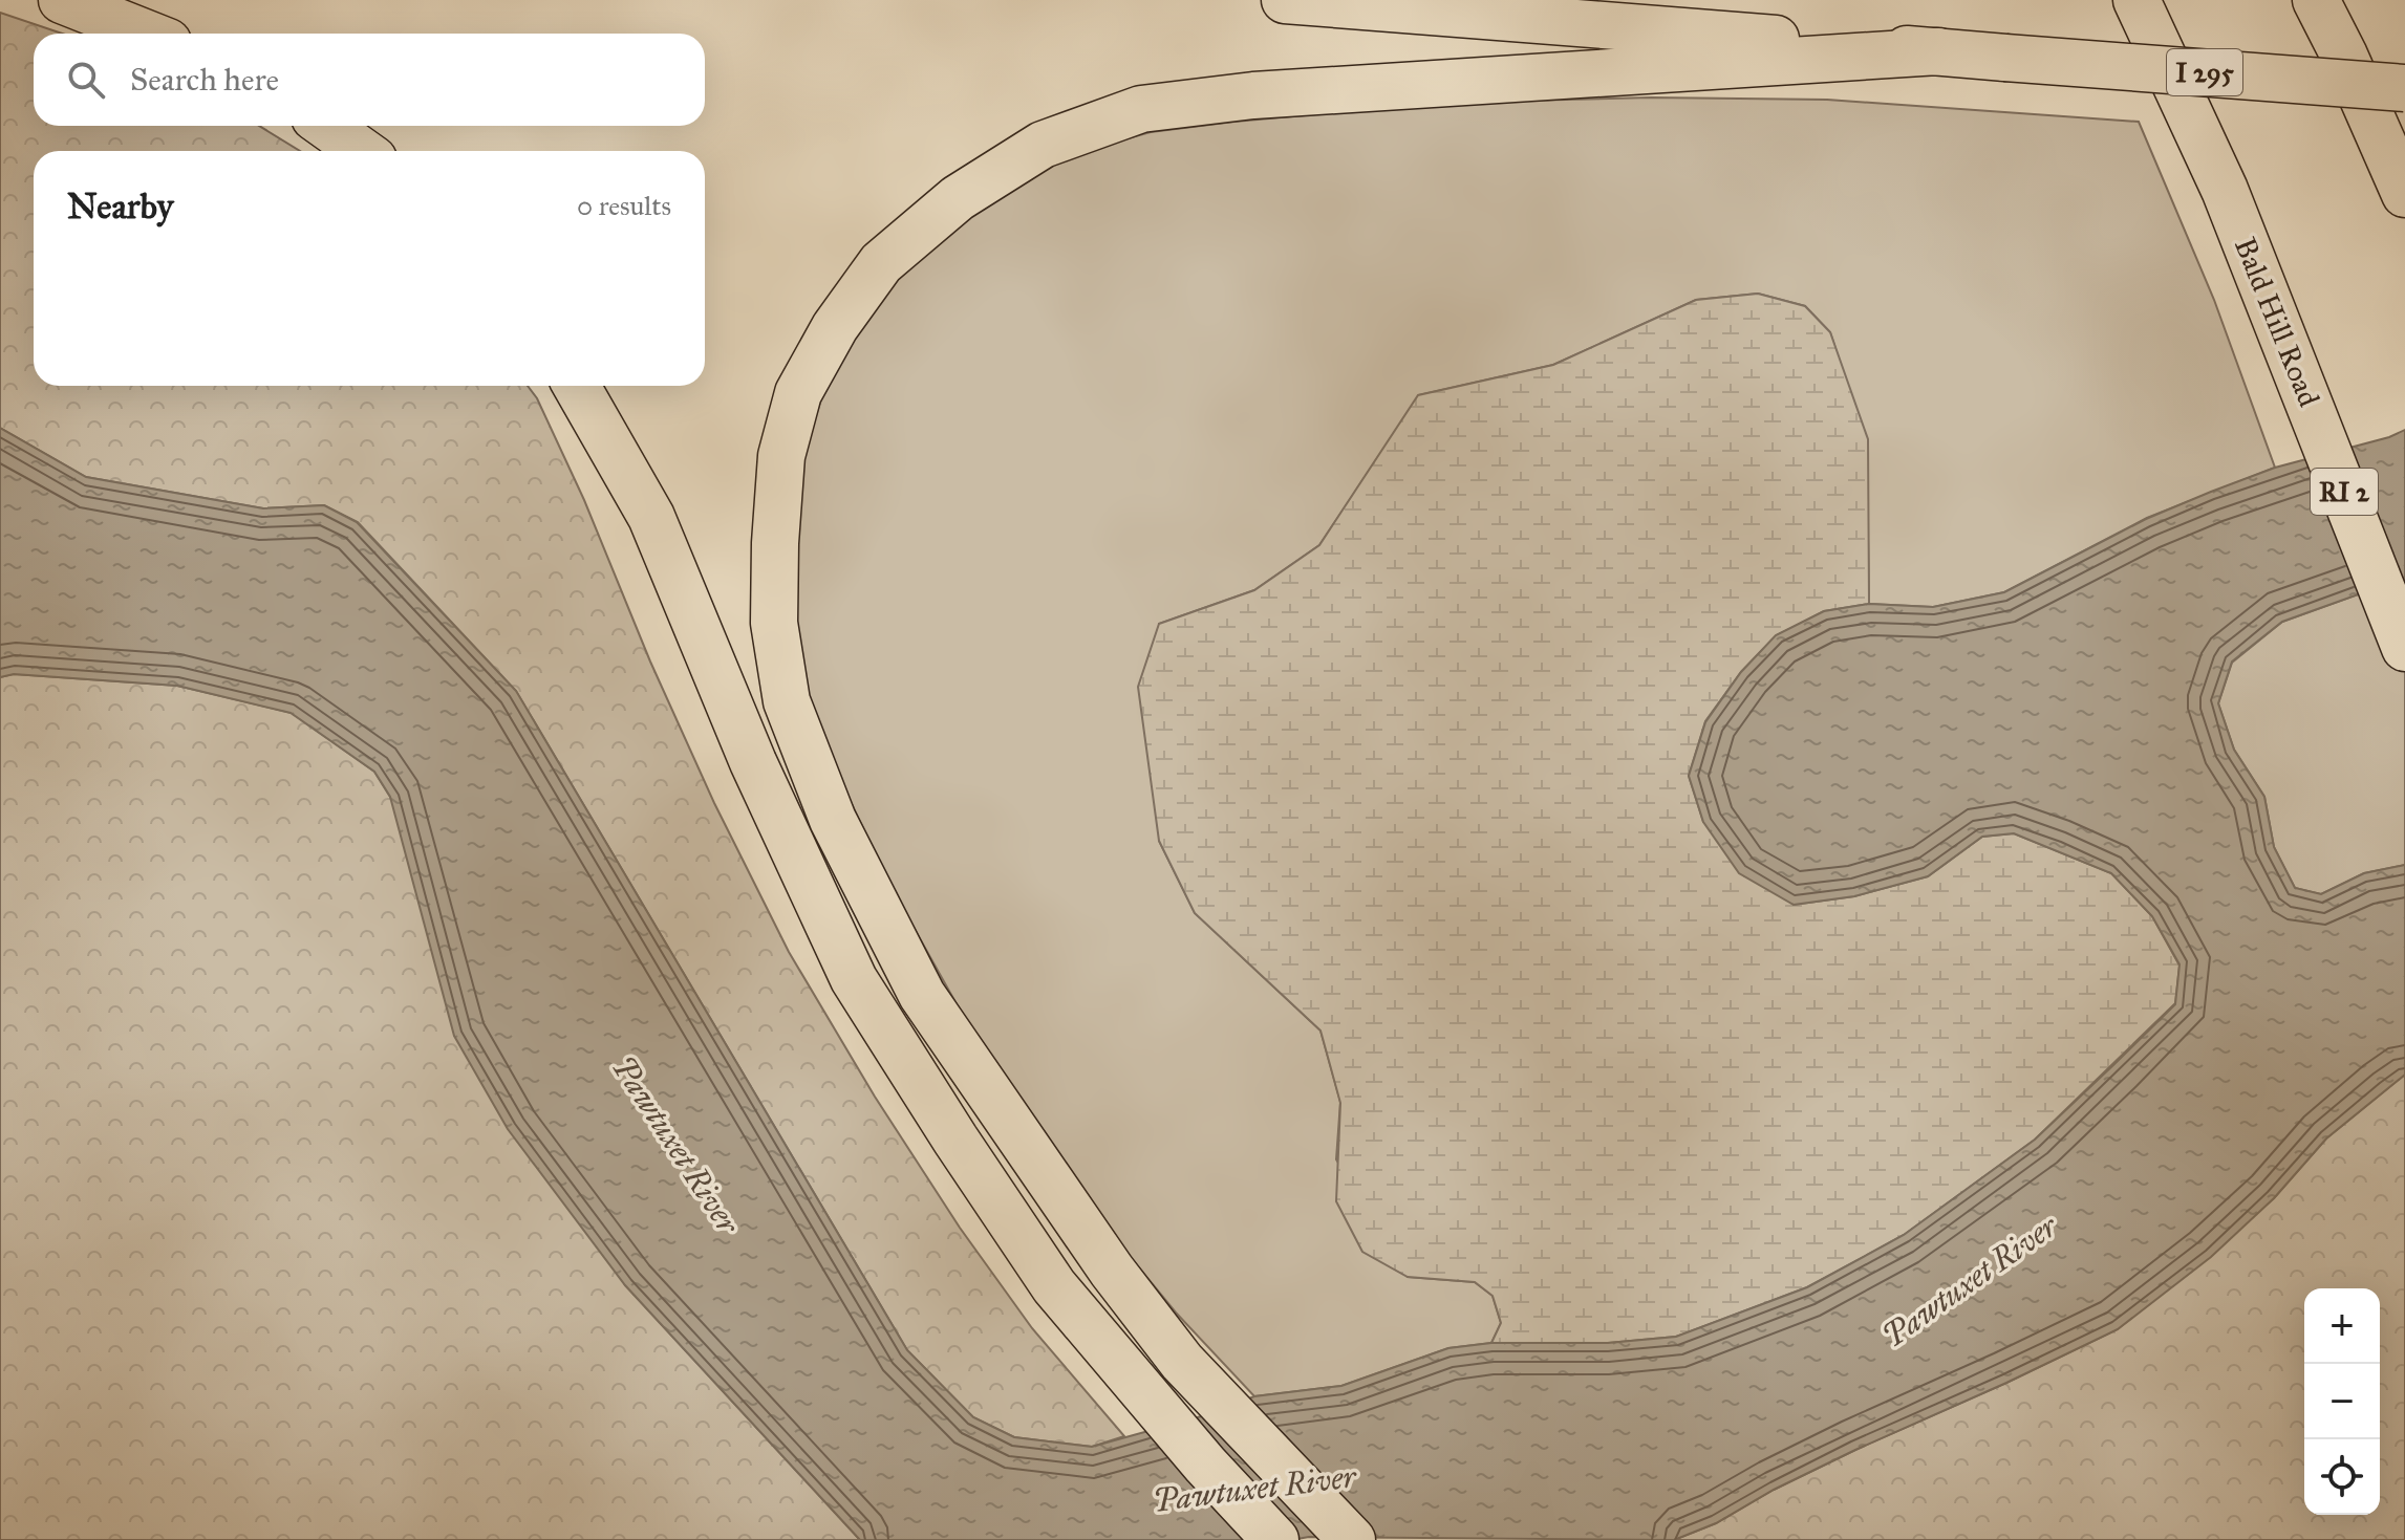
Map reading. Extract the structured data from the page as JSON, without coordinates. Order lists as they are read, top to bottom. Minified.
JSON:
{"streets":{"main road":["I 295","Bald Hill Road","RI 2"]},"water":["Pawtuxet River"],"page":{"search":"Search here","heading":["Nearby","0 results"],"map_buttons":["+","−"]}}
